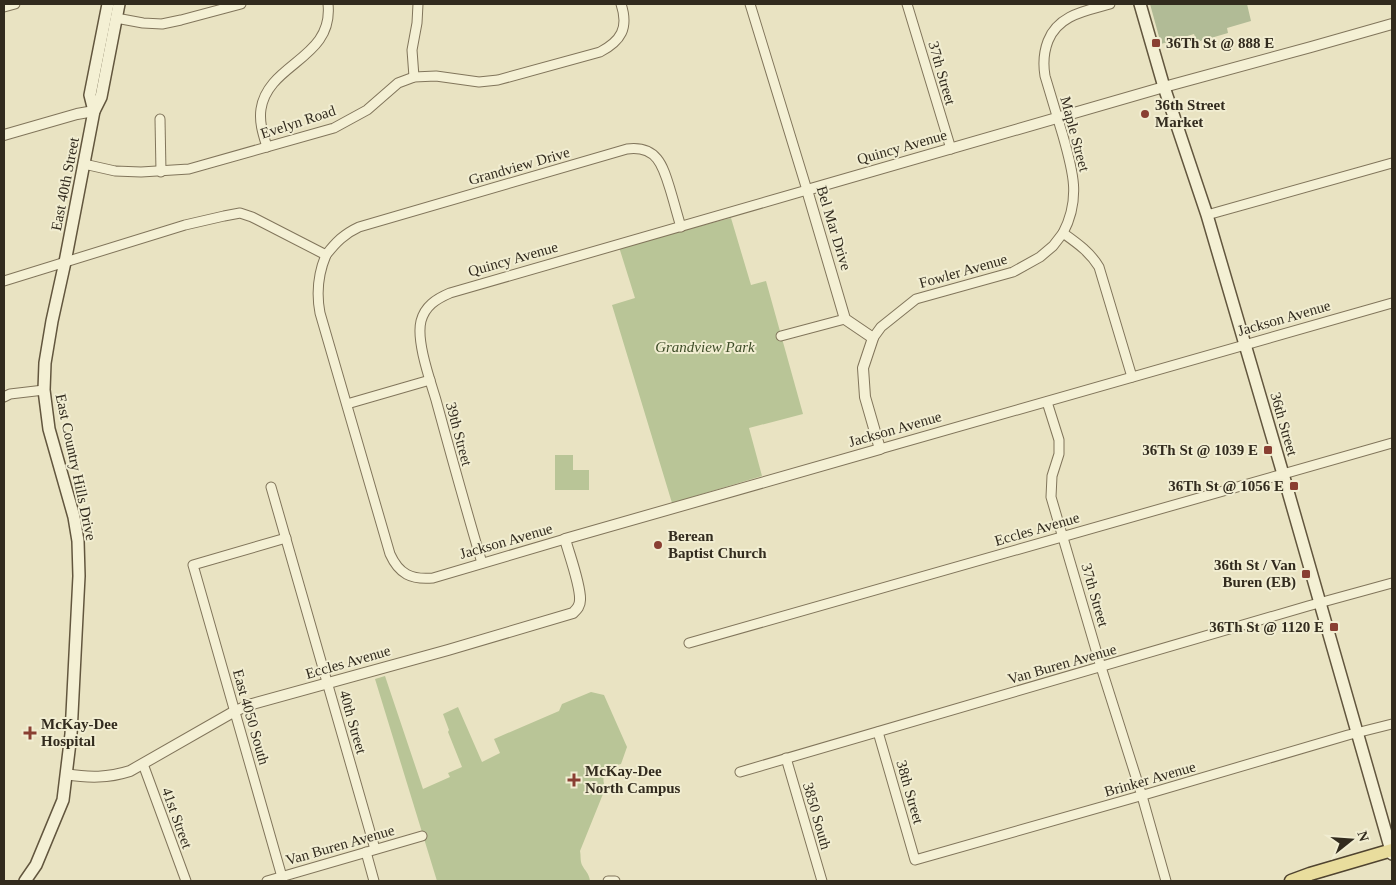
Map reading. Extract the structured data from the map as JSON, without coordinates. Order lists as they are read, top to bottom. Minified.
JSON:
{"streets":{"main road":["East 40th Street","36th Street","East Country Hills Drive"],"street":["37th Street","Evelyn Road","Maple Street","Quincy Avenue","Grandview Drive","Bel Mar Drive","Fowler Avenue","Jackson Avenue","39th Street","Eccles Avenue","Van Buren Avenue","East 4050 South","40th Street","Brinker Avenue","38th Street","3850 South","41st Street"]},"crossings":[["37th Street","Quincy Avenue"],["37th Street","Jackson Avenue"],["37th Street","Eccles Avenue"],["37th Street","Van Buren Avenue"],["37th Street","Brinker Avenue"],["Evelyn Road","East 40th Street"],["Maple Street","Quincy Avenue"],["Maple Street","Fowler Avenue"],["Quincy Avenue","Grandview Drive"],["Quincy Avenue","Bel Mar Drive"],["Quincy Avenue","36th Street"],["Quincy Avenue","39th Street"],["Grandview Drive","Jackson Avenue"],["East 40th Street","East Country Hills Drive"],["Jackson Avenue","36th Street"],["Jackson Avenue","39th Street"],["Jackson Avenue","Eccles Avenue"],["36th Street","Eccles Avenue"],["36th Street","Van Buren Avenue"],["36th Street","Brinker Avenue"],["East Country Hills Drive","Eccles Avenue"],["Eccles Avenue","East 4050 South"],["Eccles Avenue","40th Street"],["Eccles Avenue","41st Street"],["Van Buren Avenue","East 4050 South"],["Van Buren Avenue","40th Street"],["Van Buren Avenue","38th Street"],["Van Buren Avenue","3850 South"],["East 4050 South","40th Street"],["Brinker Avenue","38th Street"]],"parks":["Grandview Park"],"places":{"transit":["36Th St @ 888 E","36Th St @ 1039 E","36Th St @ 1056 E","36th St / Van Buren (EB)","36Th St @ 1120 E"],"other":["36th Street Market","Berean Baptist Church"],"health":["McKay-Dee Hospital","McKay-Dee North Campus"]},"north":"right"}
